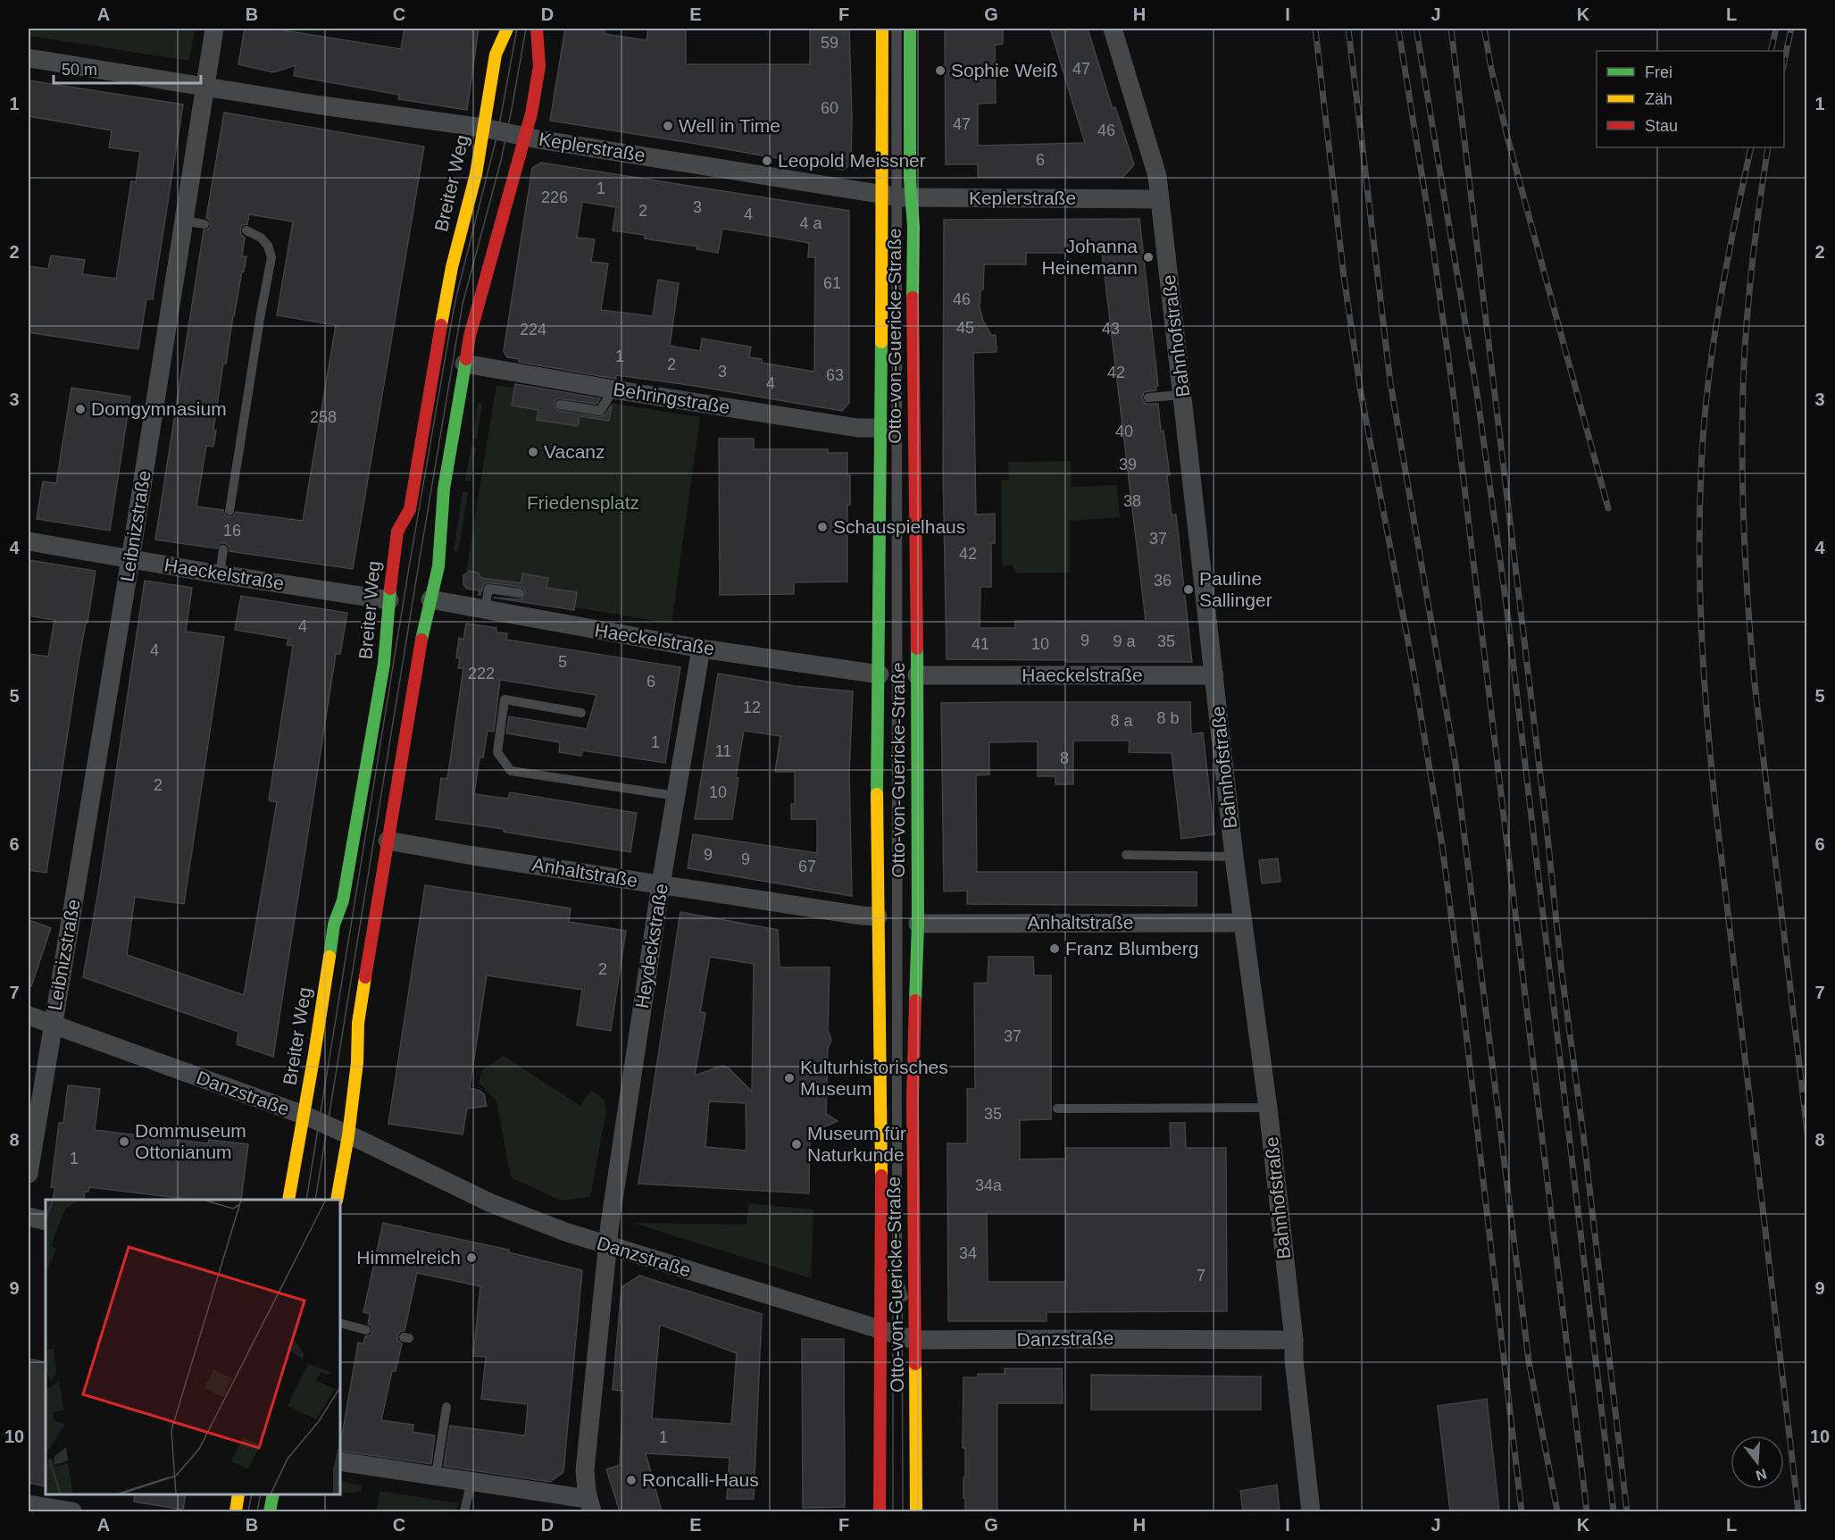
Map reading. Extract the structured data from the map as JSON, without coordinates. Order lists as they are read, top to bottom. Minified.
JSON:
{"streets":{"street":["Keplerstraße","Breiter Weg","Otto-von-Guericke-Straße","Bahnhofstraße","Behringstraße","Leibnizstraße","Haeckelstraße","Anhaltstraße","Heydeckstraße","Danzstraße"]},"crossings":[["Keplerstraße","Breiter Weg"],["Keplerstraße","Otto-von-Guericke-Straße"],["Keplerstraße","Bahnhofstraße"],["Keplerstraße","Leibnizstraße"],["Breiter Weg","Haeckelstraße"],["Breiter Weg","Danzstraße"],["Otto-von-Guericke-Straße","Behringstraße"],["Otto-von-Guericke-Straße","Haeckelstraße"],["Otto-von-Guericke-Straße","Anhaltstraße"],["Otto-von-Guericke-Straße","Danzstraße"],["Bahnhofstraße","Haeckelstraße"],["Bahnhofstraße","Anhaltstraße"],["Bahnhofstraße","Danzstraße"],["Leibnizstraße","Haeckelstraße"],["Leibnizstraße","Danzstraße"],["Haeckelstraße","Heydeckstraße"],["Anhaltstraße","Heydeckstraße"],["Heydeckstraße","Danzstraße"]],"parks":["Friedensplatz"],"places":["Sophie Weiß","Well in Time","Leopold Meissner","Johanna Heinemann","Domgymnasium","Vacanz","Schauspielhaus","Pauline Sallinger","Franz Blumberg","Kulturhistorisches Museum","Dommuseum Ottonianum","Museum für Naturkunde","Himmelreich","Roncalli-Haus"],"house_numbers":["59","47","60","47","46","6","1","226","3","2","4","4 a","61","46","45","43","224","1","2","3","42","63","4","258","40","39","38","16","37","42","36","4","9","9 a","35","41","10","4","5","222","6","12","8 b","8 a","1","11","8","2","10","9","9","67","2","37","35","1","34a","34","7","1"],"legend":["Frei","Zäh","Stau"],"scale_bar":"50 m","north":"bottom","grid":{"columns":["A","B","C","D","E","F","G","H","I","J","K","L"],"rows":["1","2","3","4","5","6","7","8","9","10"]}}
